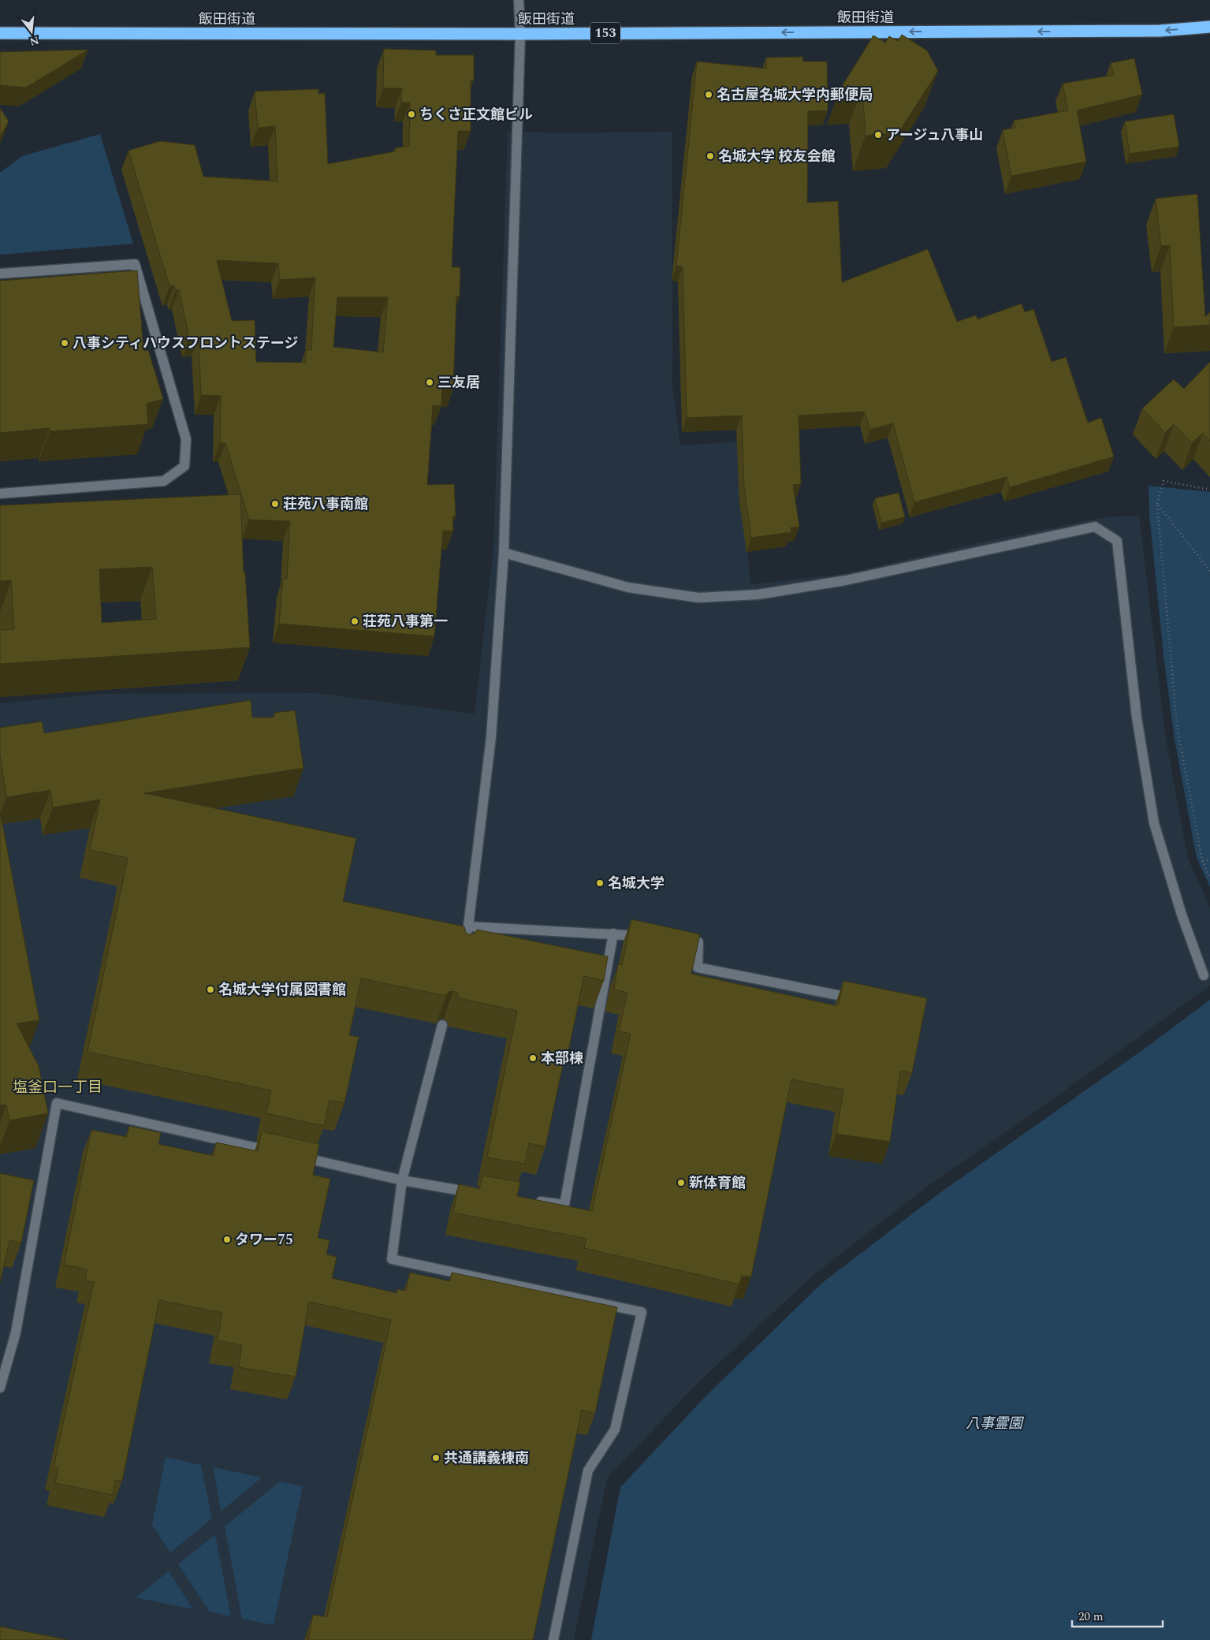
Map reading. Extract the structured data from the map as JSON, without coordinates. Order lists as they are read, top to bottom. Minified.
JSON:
{"streets":{"highway":["飯田街道","153"]},"one_way":["飯田街道"],"districts":["塩釜口一丁目"],"parks":["八事霊園"],"places":["名古屋名城大学内郵便局","ちくさ正文館ビル","アージュ八事山","名城大学 校友会館","八事シティハウスフロントステージ","三友居","荘苑八事南館","荘苑八事第一","名城大学","名城大学付属図書館","本部棟","新体育館","タワー75","共通講義棟南"],"scale_bar":"20 m","north":"bottom"}
